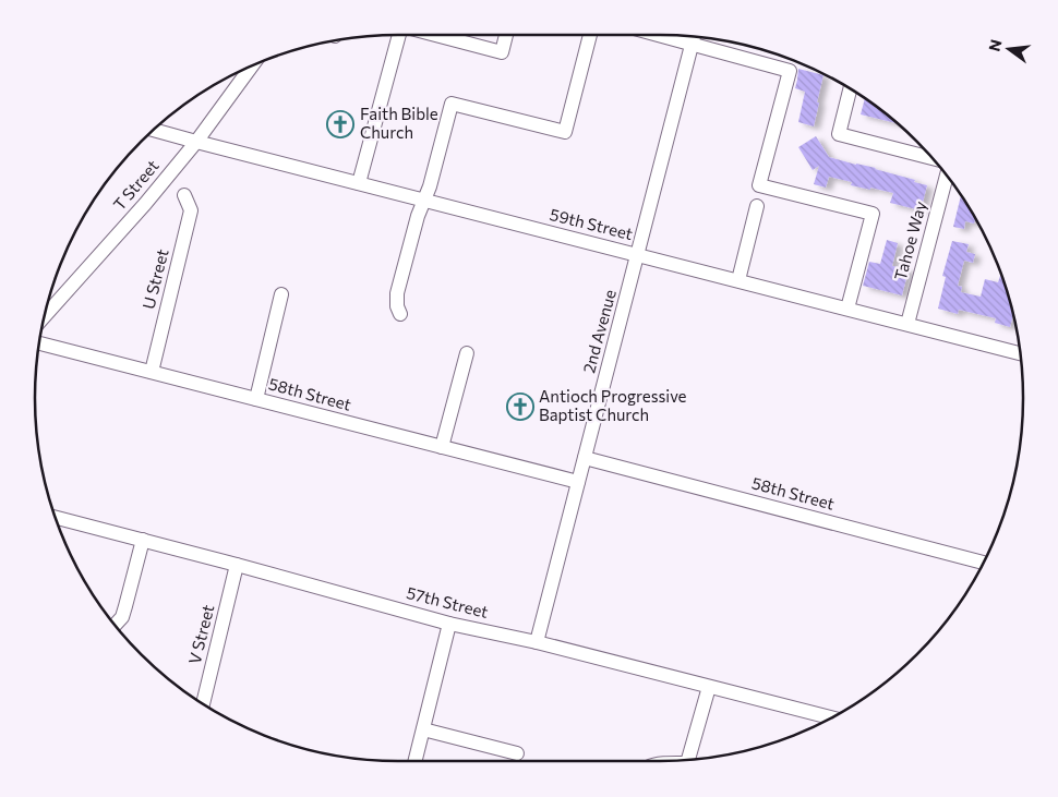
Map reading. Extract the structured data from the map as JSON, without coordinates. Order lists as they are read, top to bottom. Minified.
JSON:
{"streets":{"street":["T Street","59th Street","Tahoe Way","U Street","2nd Avenue","58th Street","57th Street","V Street"]},"crossings":[["T Street","59th Street"],["59th Street","Tahoe Way"],["59th Street","2nd Avenue"],["U Street","58th Street"],["2nd Avenue","58th Street"],["2nd Avenue","57th Street"],["57th Street","V Street"]],"places":{"church":["Faith Bible Church","Antioch Progressive Baptist Church"]},"north":"left"}
